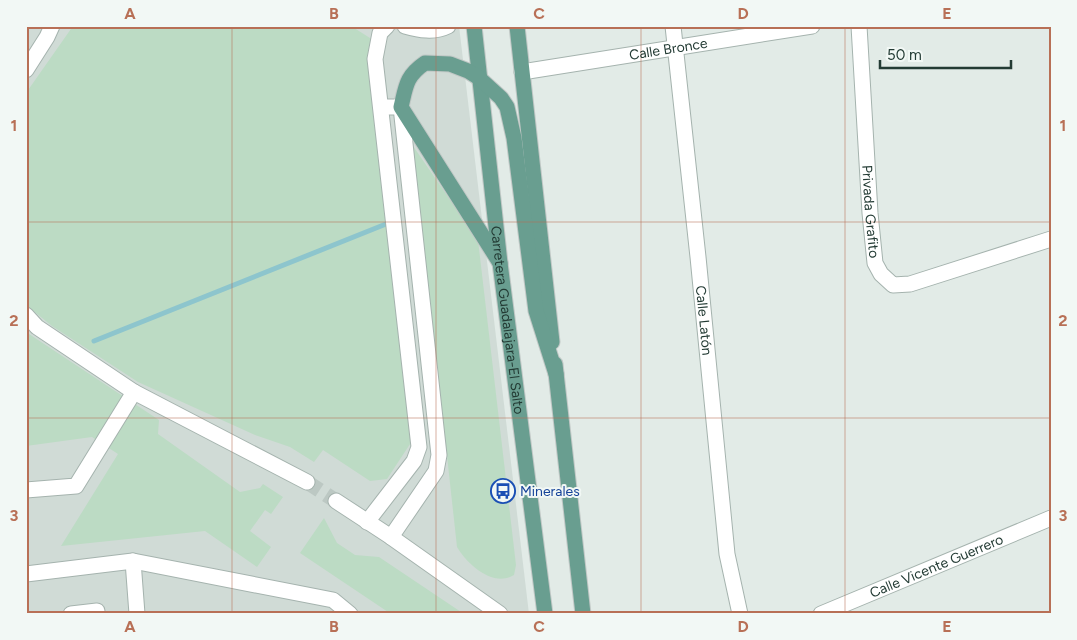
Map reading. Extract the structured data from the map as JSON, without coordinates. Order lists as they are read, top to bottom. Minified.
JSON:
{"streets":{"main road":["Carretera Guadalajara-El Salto"],"street":["Calle Bronce","Privada Grafito","Calle Latón","Calle Vicente Guerrero"]},"crossings":[["Calle Bronce","Calle Latón"]],"places":{"bus stop":["Minerales"]},"scale_bar":"50 m","grid":{"columns":["A","B","C","D","E"],"rows":["1","2","3"]}}
